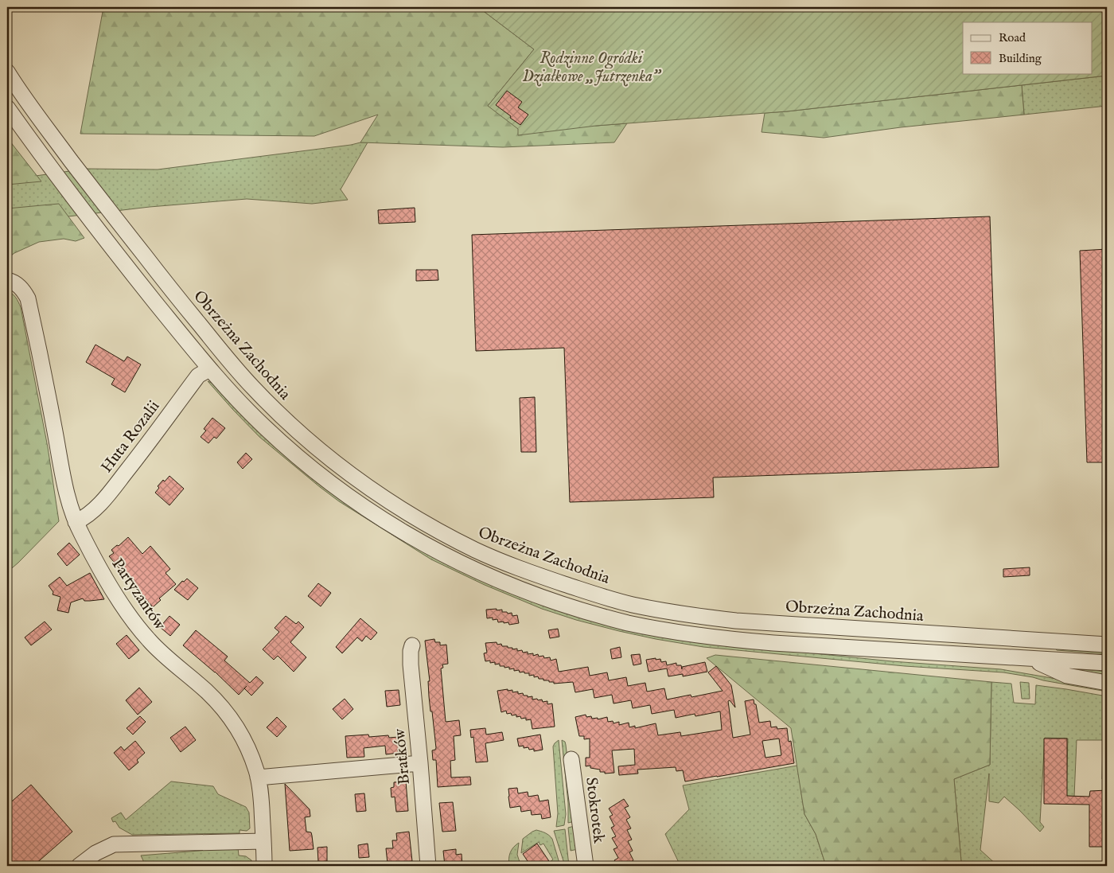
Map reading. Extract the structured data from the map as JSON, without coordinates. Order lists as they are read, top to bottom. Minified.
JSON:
{"streets":{"street":["Obrzeżna Zachodnia","Huta Rozalii","Partyzantów","Bratków","Stokrotek"]},"crossings":[["Huta Rozalii","Partyzantów"]],"parks":["Rodzinne Ogródki Działkowe „Jutrzenka”"],"legend":["Road","Building"]}
